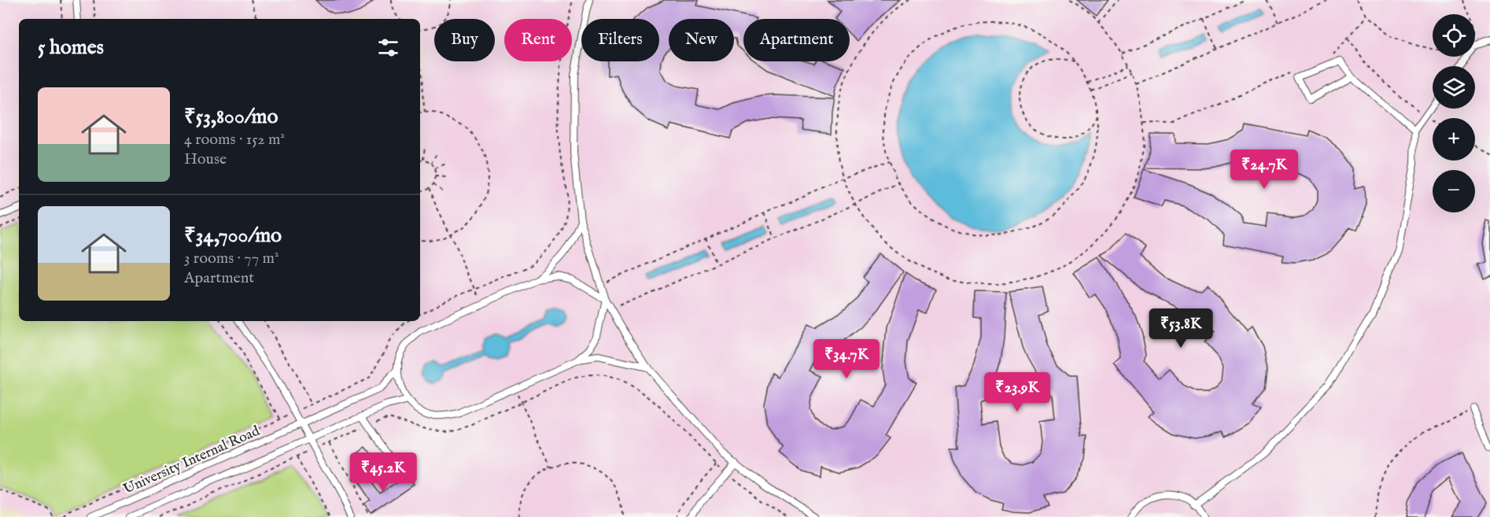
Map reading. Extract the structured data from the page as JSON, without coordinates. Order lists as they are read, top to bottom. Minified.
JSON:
{"streets":{"lane":["University Internal Road"]},"page":{"map_buttons":["+","−"],"chip":["Buy","Rent","Filters","New","Apartment"],"heading":"5 homes","list":[{"name":"₹53,800/mo","note":"4 rooms · 152 m² · House"},{"name":"₹34,700/mo","note":"3 rooms · 77 m² · Apartment"}],"price":["₹24.7K","₹53.8K","₹34.7K","₹23.9K","₹45.2K"]}}
